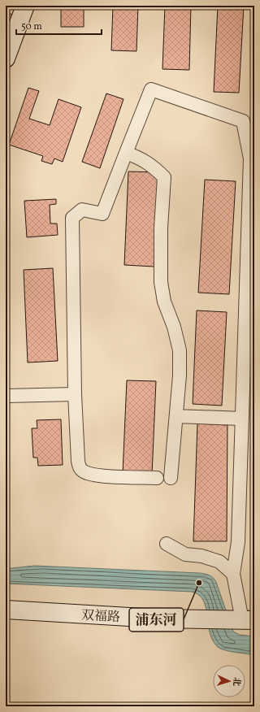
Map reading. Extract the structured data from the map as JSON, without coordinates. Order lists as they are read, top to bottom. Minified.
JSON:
{"streets":{"street":["双福路"]},"places":["浦东河"],"scale_bar":"50 m","north":"right"}
